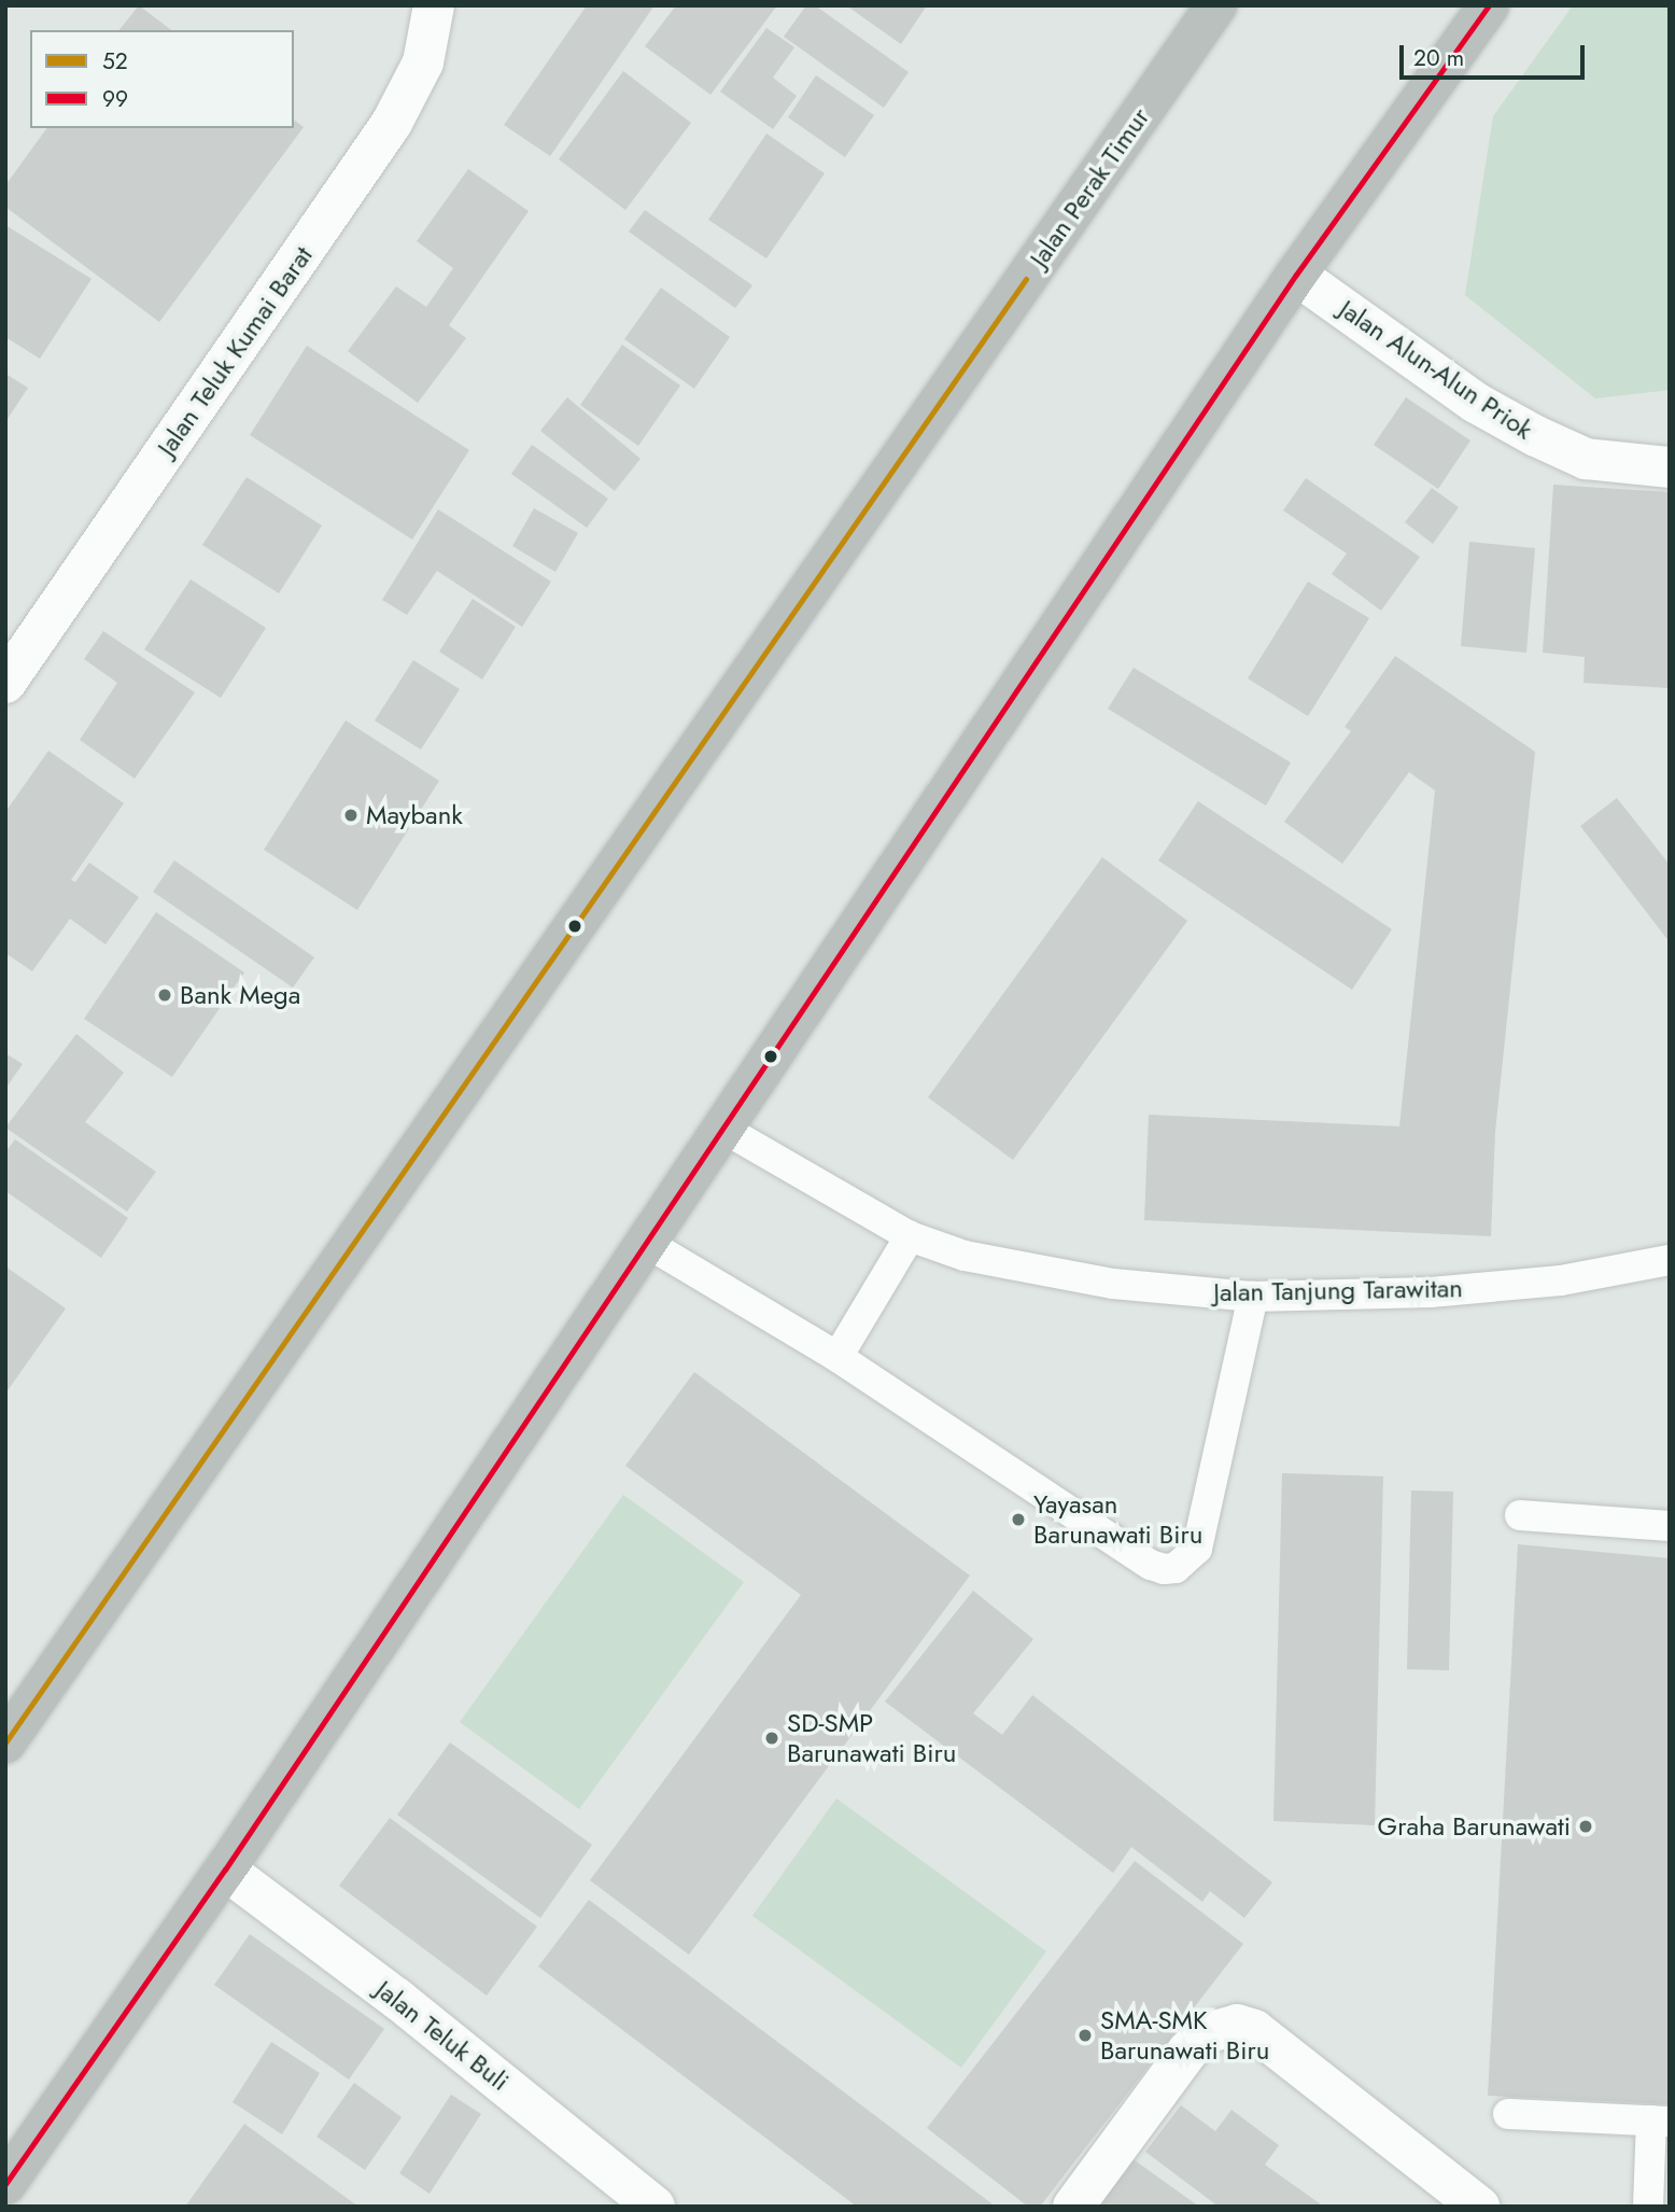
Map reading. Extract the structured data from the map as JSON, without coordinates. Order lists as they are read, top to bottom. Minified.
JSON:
{"streets":{"highway":["Jalan Perak Timur"],"street":["Jalan Teluk Kumai Barat","Jalan Alun-Alun Priok","Jalan Teluk Buli"],"lane":["Jalan Tanjung Tarawitan"]},"places":["Maybank","Bank Mega","Yayasan Barunawati Biru","SD-SMP Barunawati Biru","Graha Barunawati","SMA-SMK Barunawati Biru"],"lines":["transit line 99","transit line 52"],"legend":["52","99"],"scale_bar":"20 m"}
